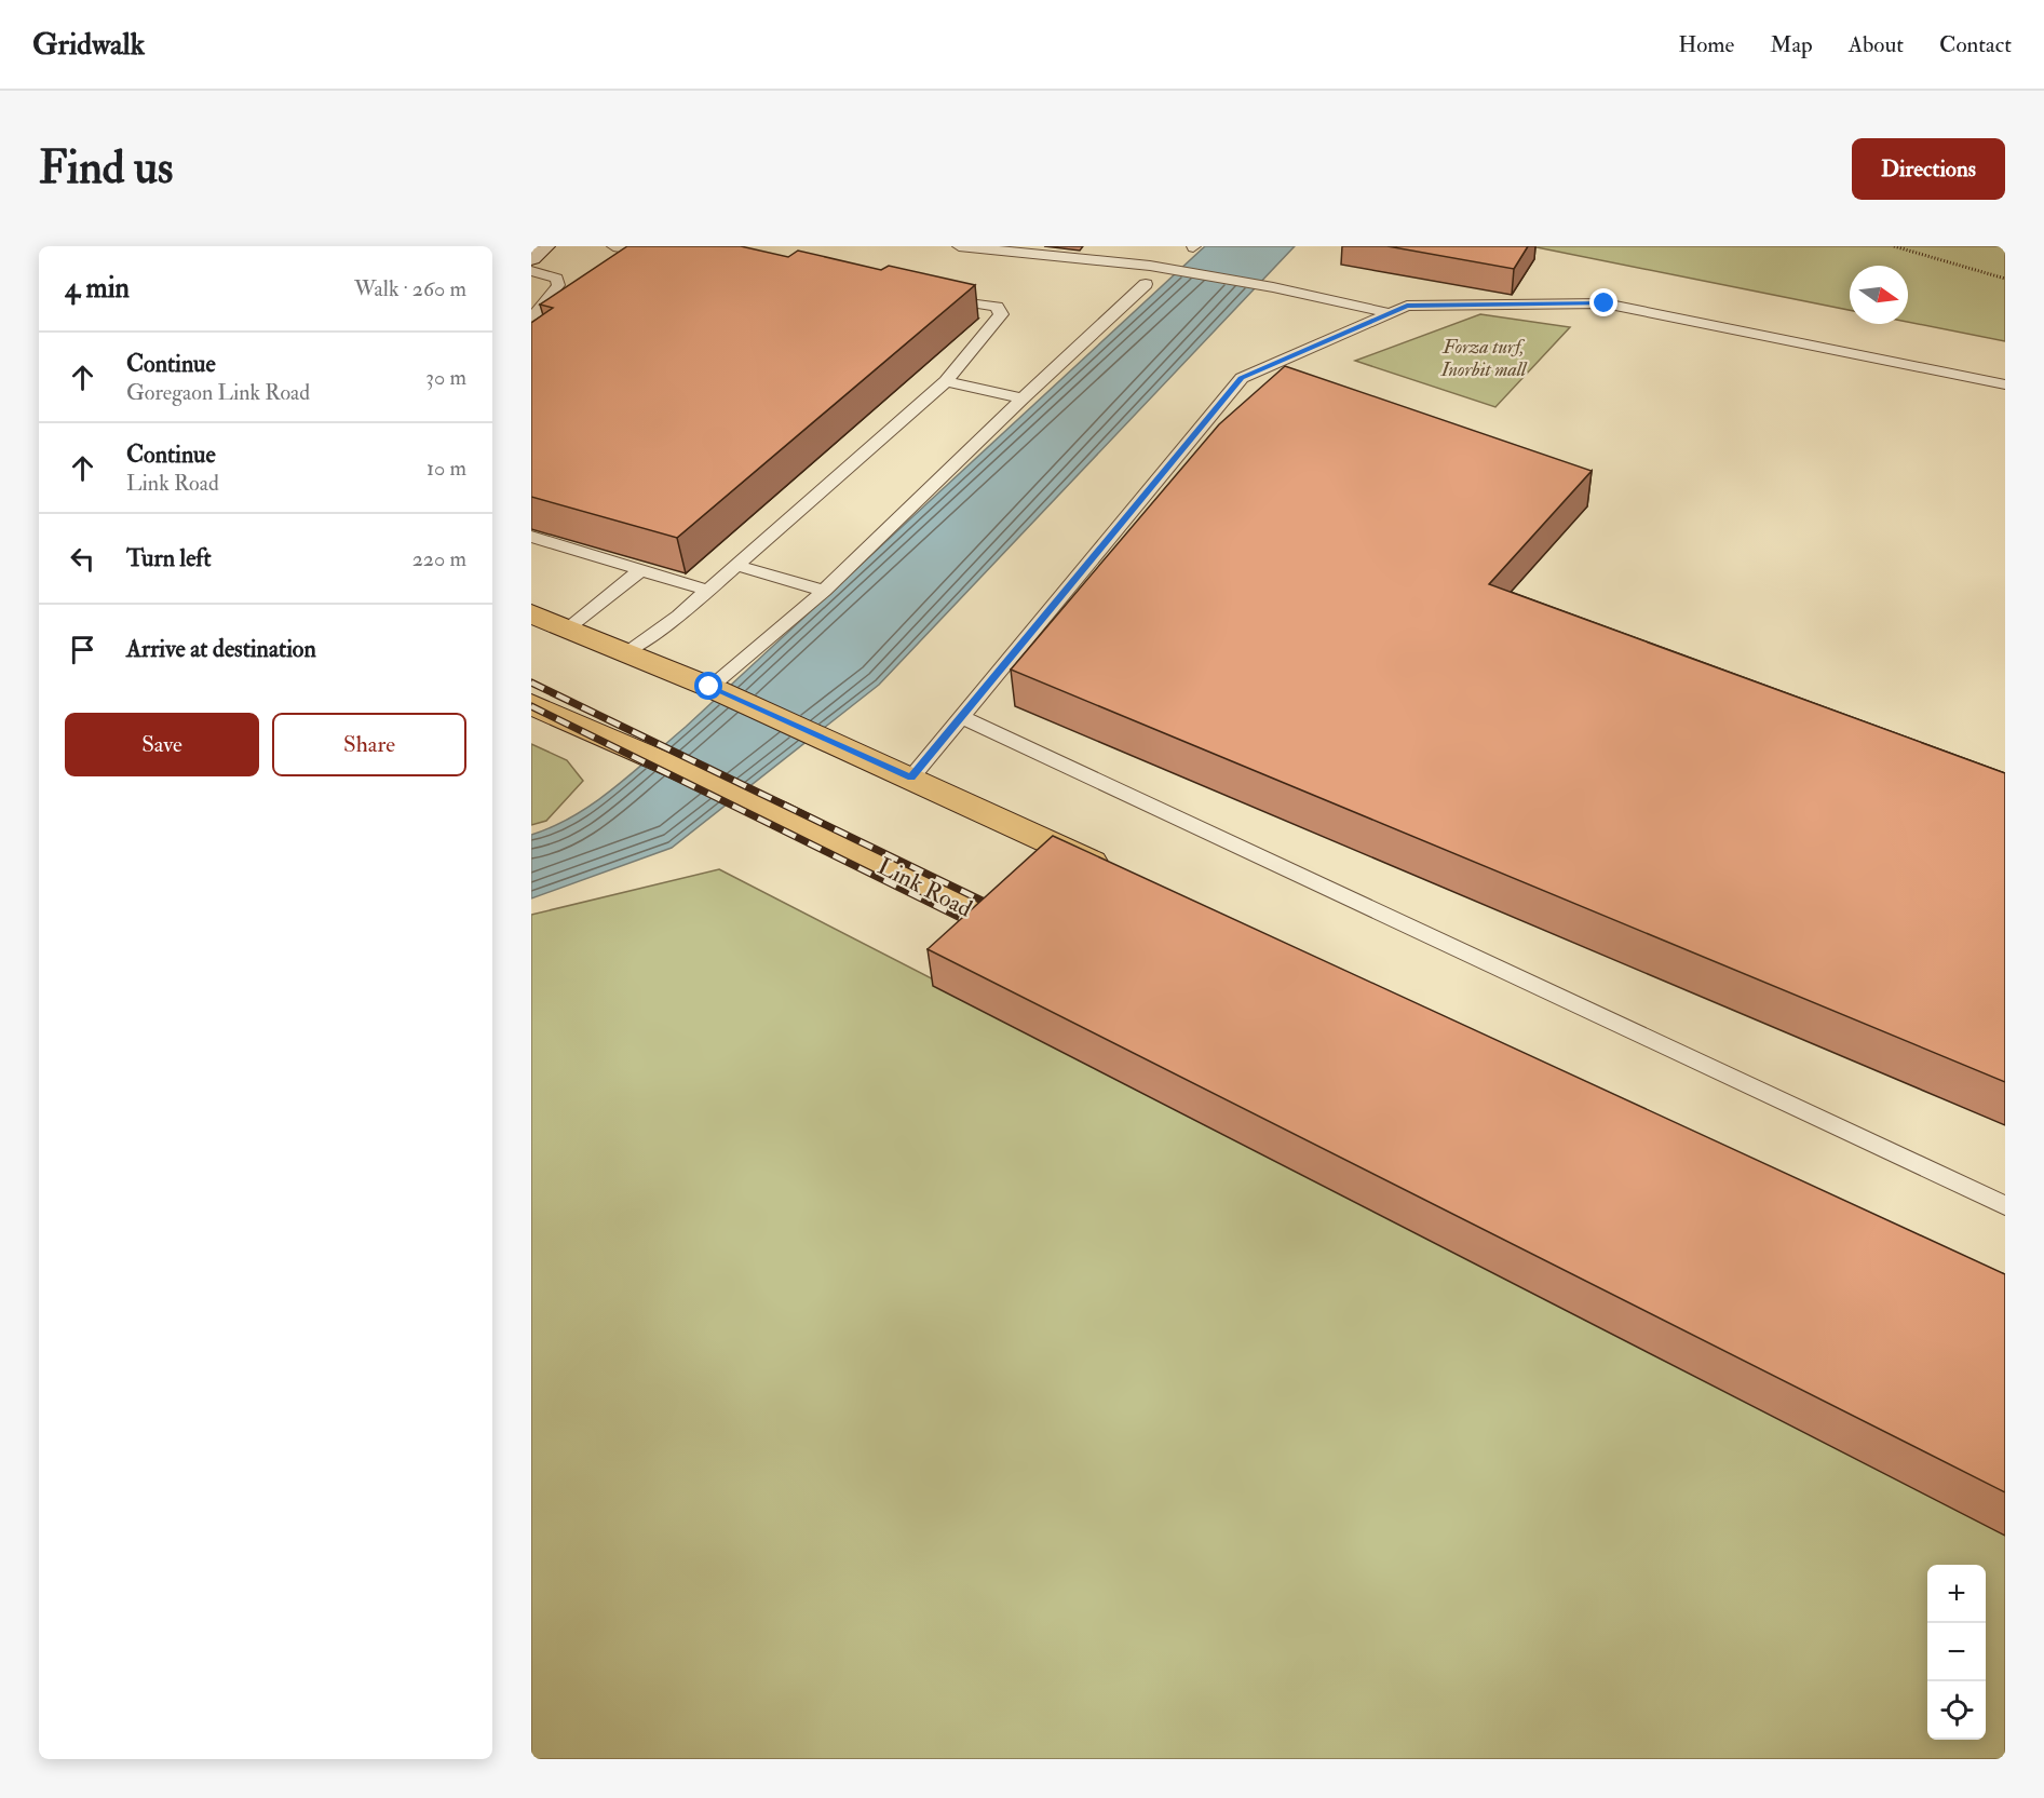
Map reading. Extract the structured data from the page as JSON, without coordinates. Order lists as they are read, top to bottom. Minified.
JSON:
{"streets":{"main road":["Link Road"]},"parks":["Forza turf, Inorbit mall"],"north":"right","page":{"header":"Gridwalk","nav":["Home","Map","About","Contact"],"buttons":["Directions",["Save","Share"]],"title":"Find us","heading":["4 min","Walk · 260 m"],"list":[["Continue","Goregaon Link Road","30 m"],["Continue","Link Road","10 m"],["Turn left","220 m"],"Arrive at destination"],"map_buttons":["+","−"]}}
